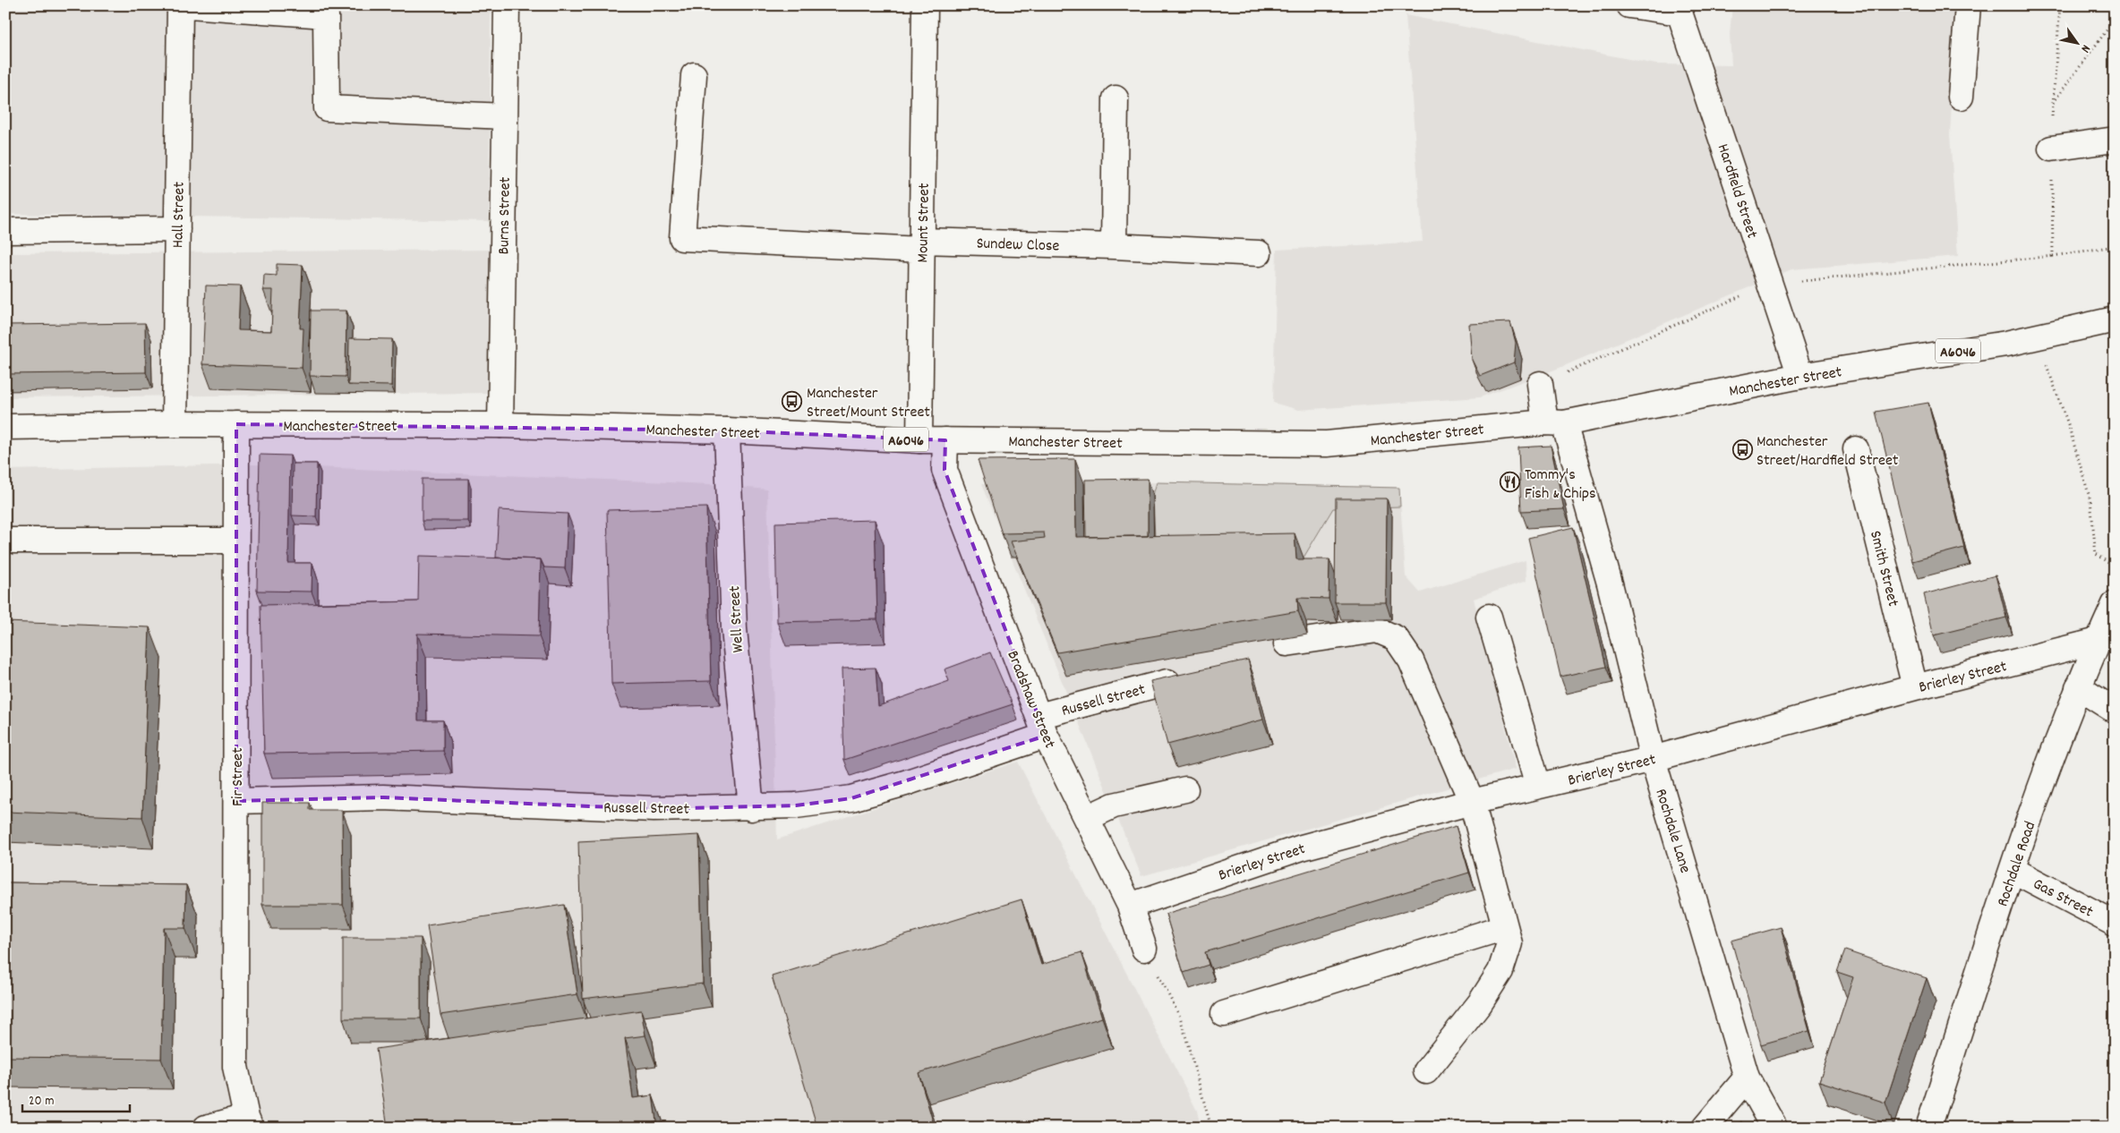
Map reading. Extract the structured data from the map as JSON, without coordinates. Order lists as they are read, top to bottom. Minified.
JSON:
{"streets":{"street":["Hardfield Street","Hall Street","Burns Street","Mount Street","Sundew Close","A6046","Manchester Street","Smith Street","Well Street","Brierley Street","Bradshaw Street","Russell Street","Fir Street","Rochdale Lane","Rochdale Road","Gas Street"]},"crossings":[["Hardfield Street","Manchester Street"],["Hall Street","Manchester Street"],["Burns Street","Manchester Street"],["Mount Street","Sundew Close"],["Mount Street","Manchester Street"],["Manchester Street","Well Street"],["Manchester Street","Bradshaw Street"],["Manchester Street","Fir Street"],["Manchester Street","Rochdale Lane"],["Smith Street","Brierley Street"],["Well Street","Russell Street"],["Brierley Street","Bradshaw Street"],["Brierley Street","Rochdale Lane"],["Brierley Street","Rochdale Road"],["Bradshaw Street","Russell Street"],["Russell Street","Fir Street"],["Rochdale Road","Gas Street"]],"places":{"bus stop":["Manchester Street/Mount Street","Manchester Street/Hardfield Street"],"restaurant":["Tommy's Fish & Chips"]},"scale_bar":"20 m","north":"bottom right"}
